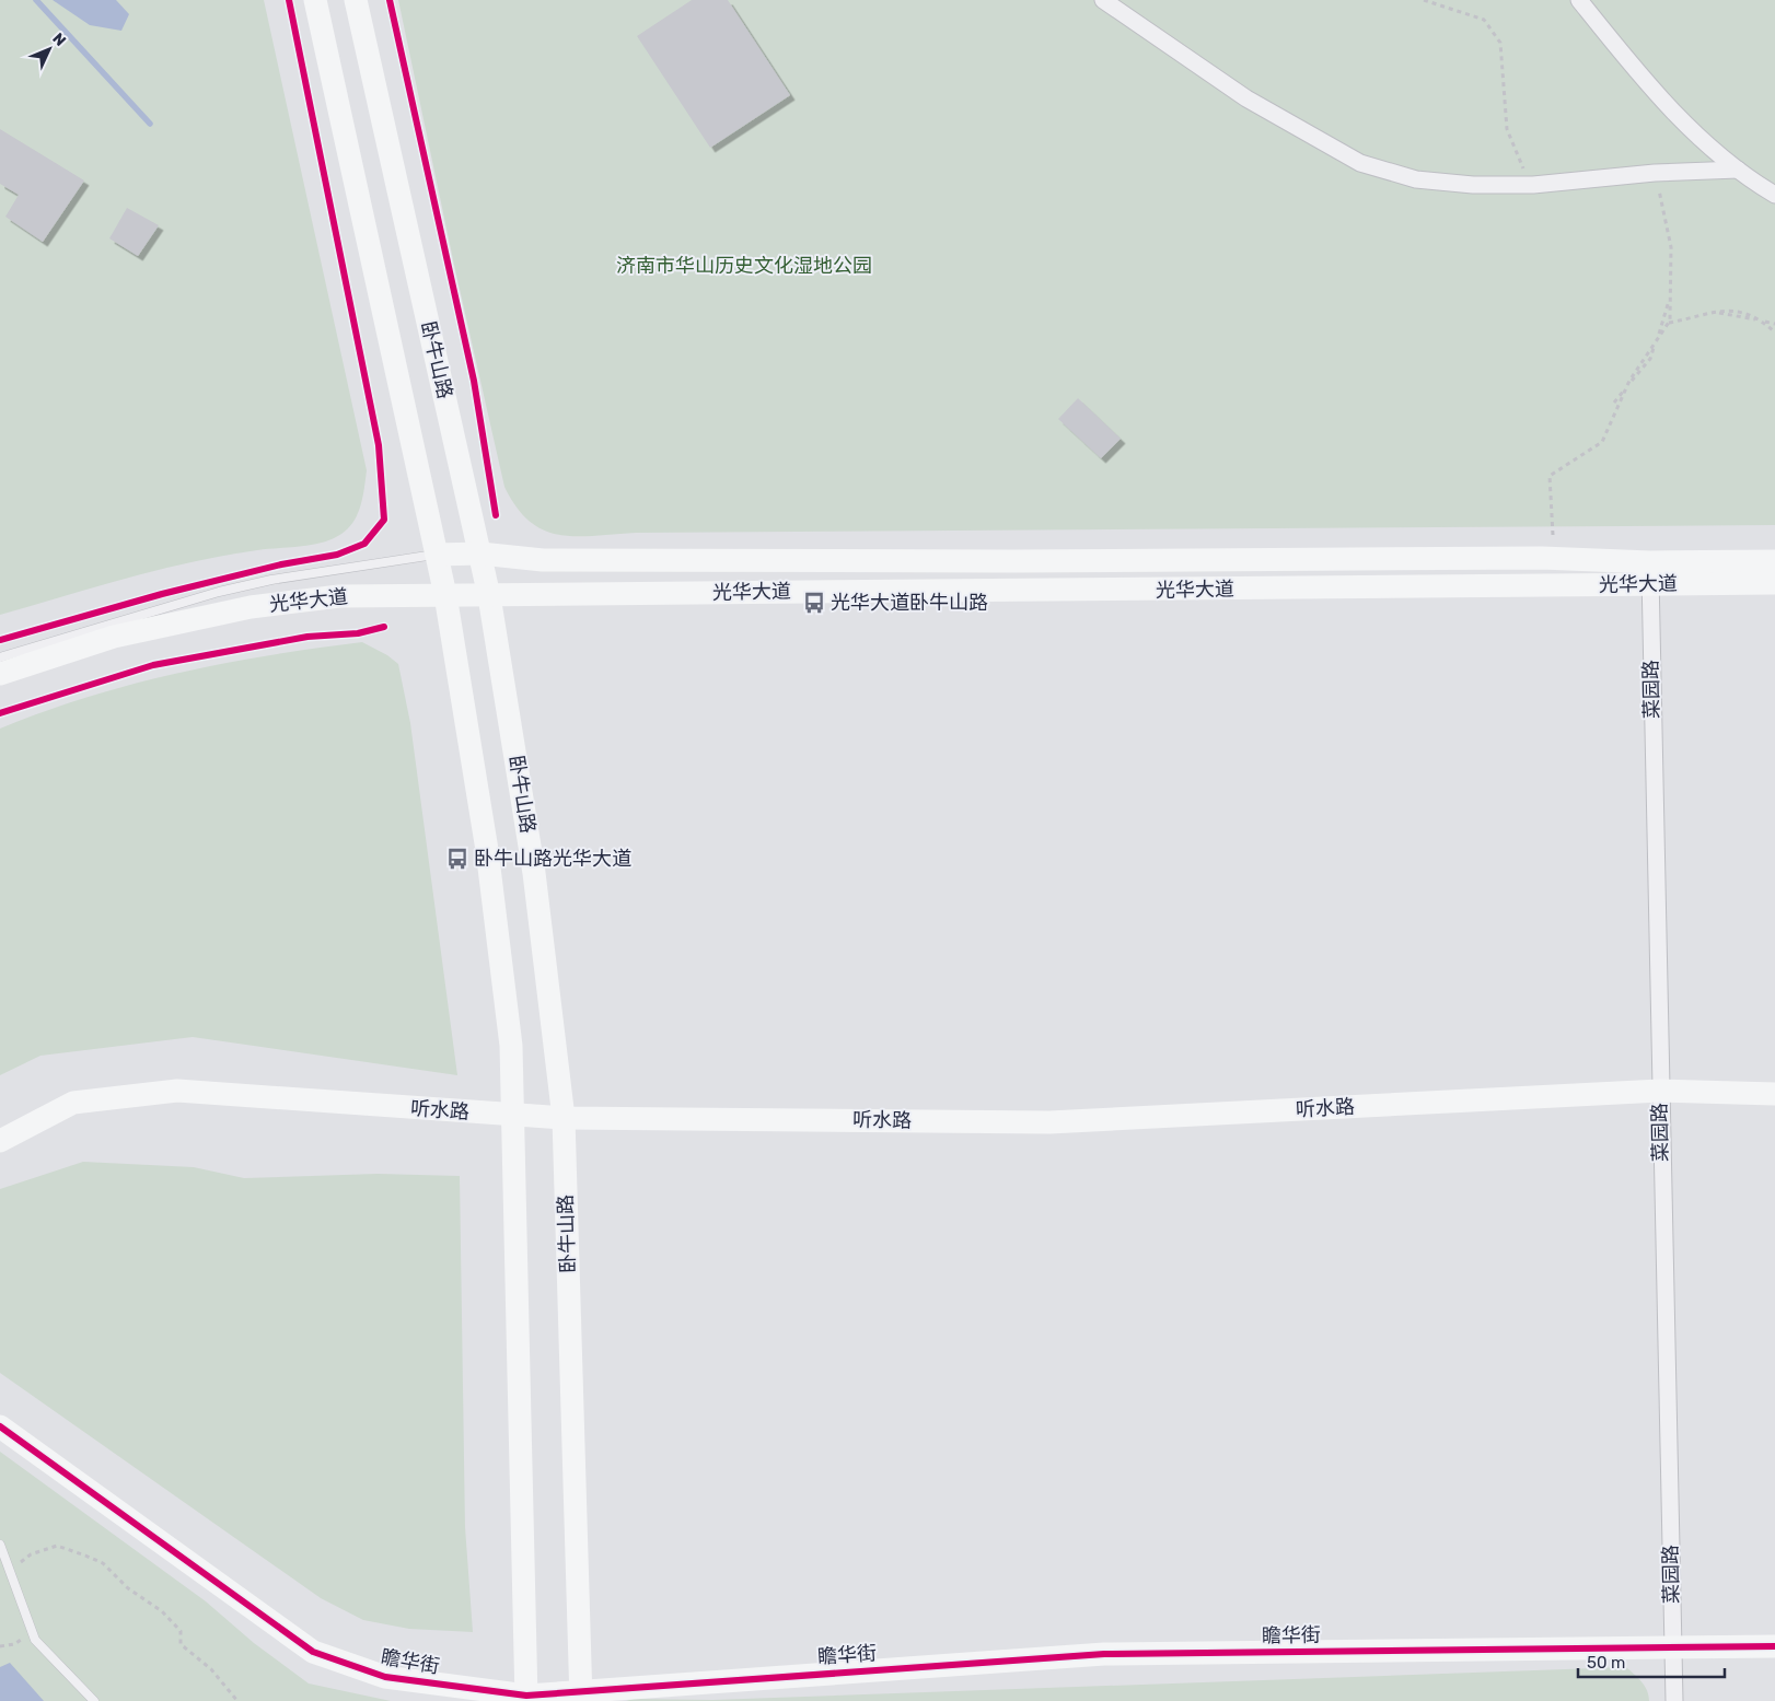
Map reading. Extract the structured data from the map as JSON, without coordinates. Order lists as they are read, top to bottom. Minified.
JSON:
{"streets":{"main road":["卧牛山路","光华大道","听水路","瞻华街"],"street":["菜园路"]},"crossings":[["卧牛山路","光华大道"],["卧牛山路","听水路"],["卧牛山路","瞻华街"],["光华大道","菜园路"],["菜园路","听水路"],["菜园路","瞻华街"]],"parks":["济南市华山历史文化湿地公园"],"places":{"bus stop":["光华大道卧牛山路","卧牛山路光华大道"]},"scale_bar":"50 m","north":"top right"}
